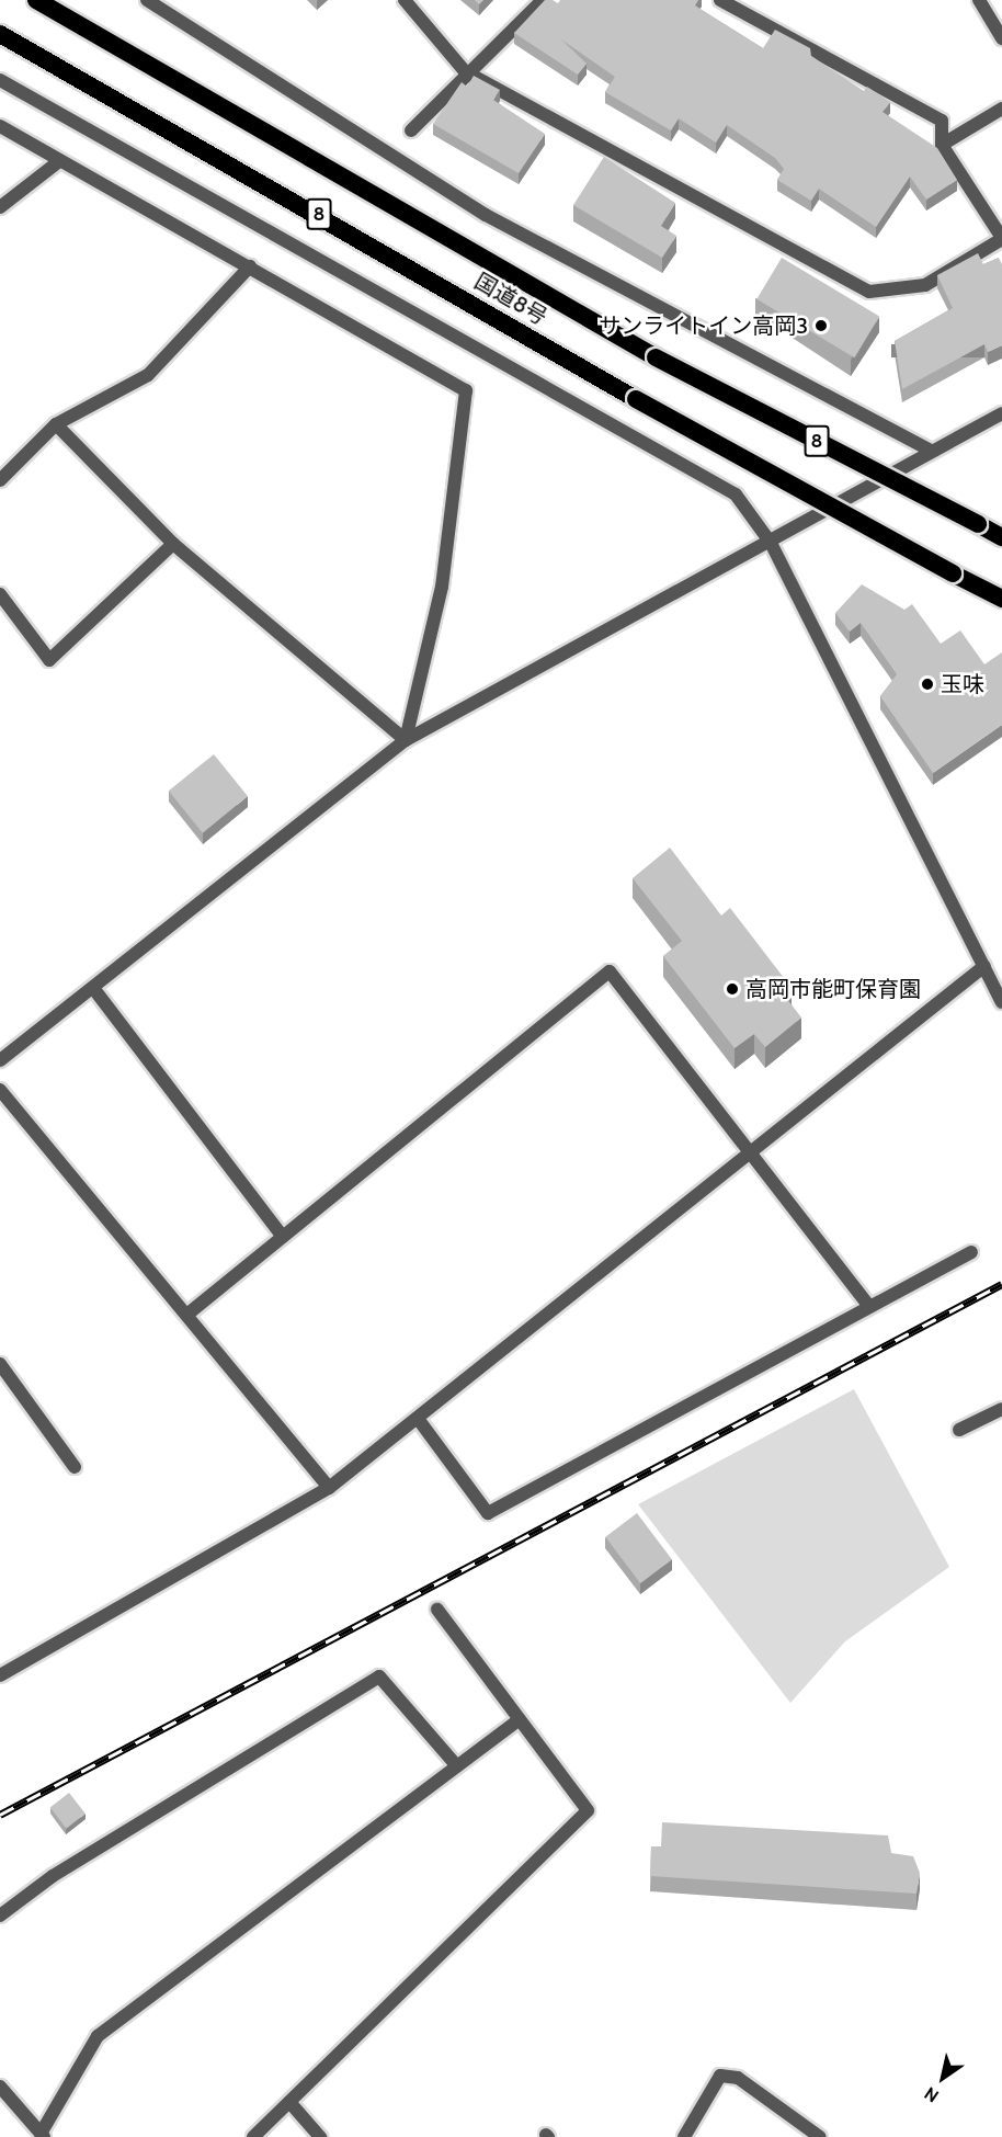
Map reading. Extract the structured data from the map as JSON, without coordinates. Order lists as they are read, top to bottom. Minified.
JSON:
{"streets":{"highway":["8","国道8号"]},"crossings":[["8","国道8号"]],"places":["サンライトイン高岡3","玉味","高岡市能町保育園"],"north":"bottom left"}
